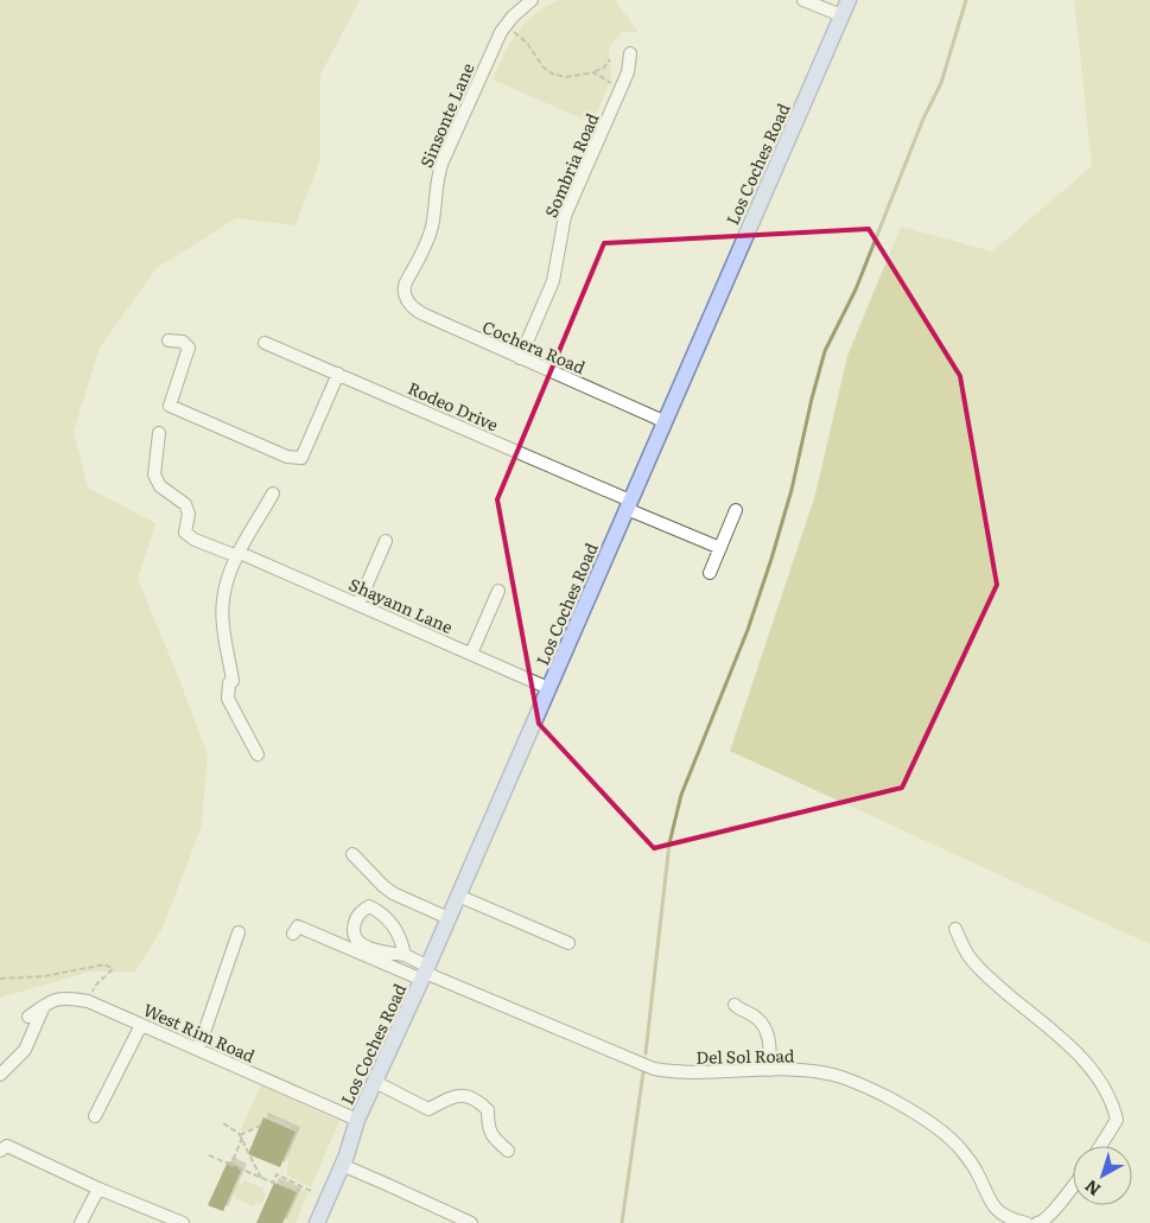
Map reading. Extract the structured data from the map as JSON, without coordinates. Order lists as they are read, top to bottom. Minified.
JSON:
{"streets":{"main road":["Los Coches Road"],"street":["Sinsonte Lane","Sombria Road","Cochera Road","Rodeo Drive","Shayann Lane","West Rim Road","Del Sol Road"]},"crossings":[["Sinsonte Lane","Cochera Road"],["Los Coches Road","Cochera Road"],["Los Coches Road","Rodeo Drive"],["Los Coches Road","Shayann Lane"],["Los Coches Road","West Rim Road"],["Los Coches Road","Del Sol Road"],["Sombria Road","Cochera Road"]],"north":"bottom left"}
